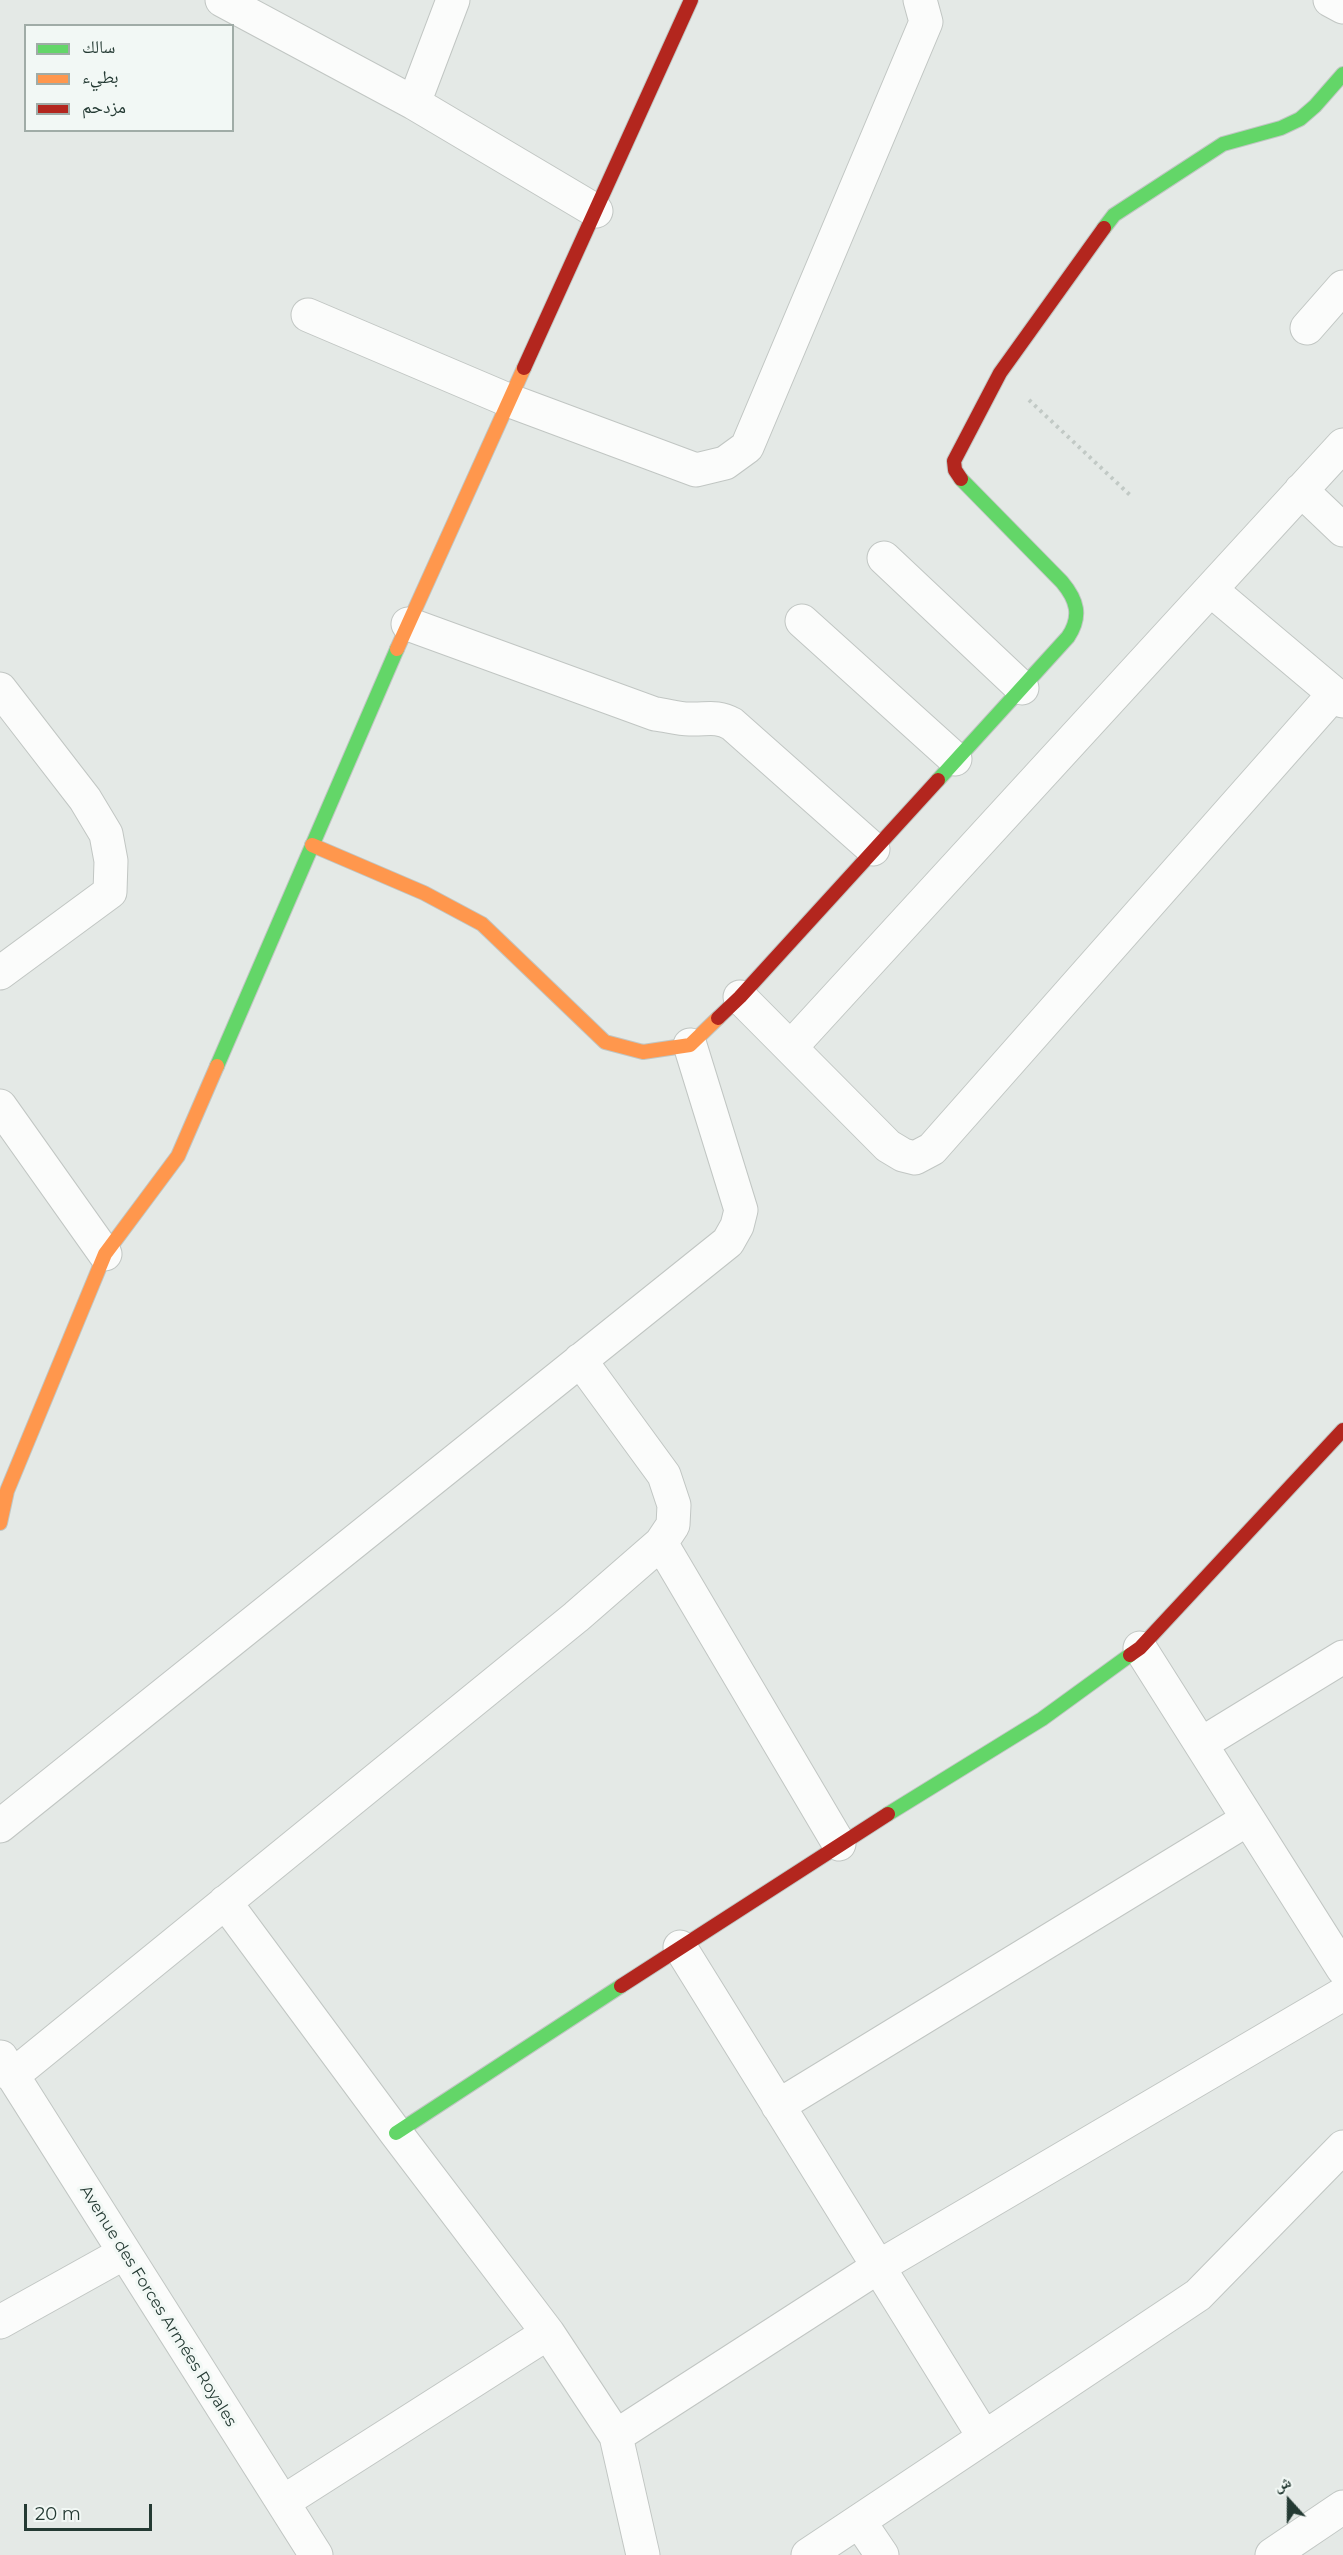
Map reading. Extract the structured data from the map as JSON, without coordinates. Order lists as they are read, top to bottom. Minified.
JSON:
{"streets":{"street":["Avenue des Forces Armées Royales"]},"legend":["سالك","بطيء","مزدحم"],"scale_bar":"20 m","north":"top"}
